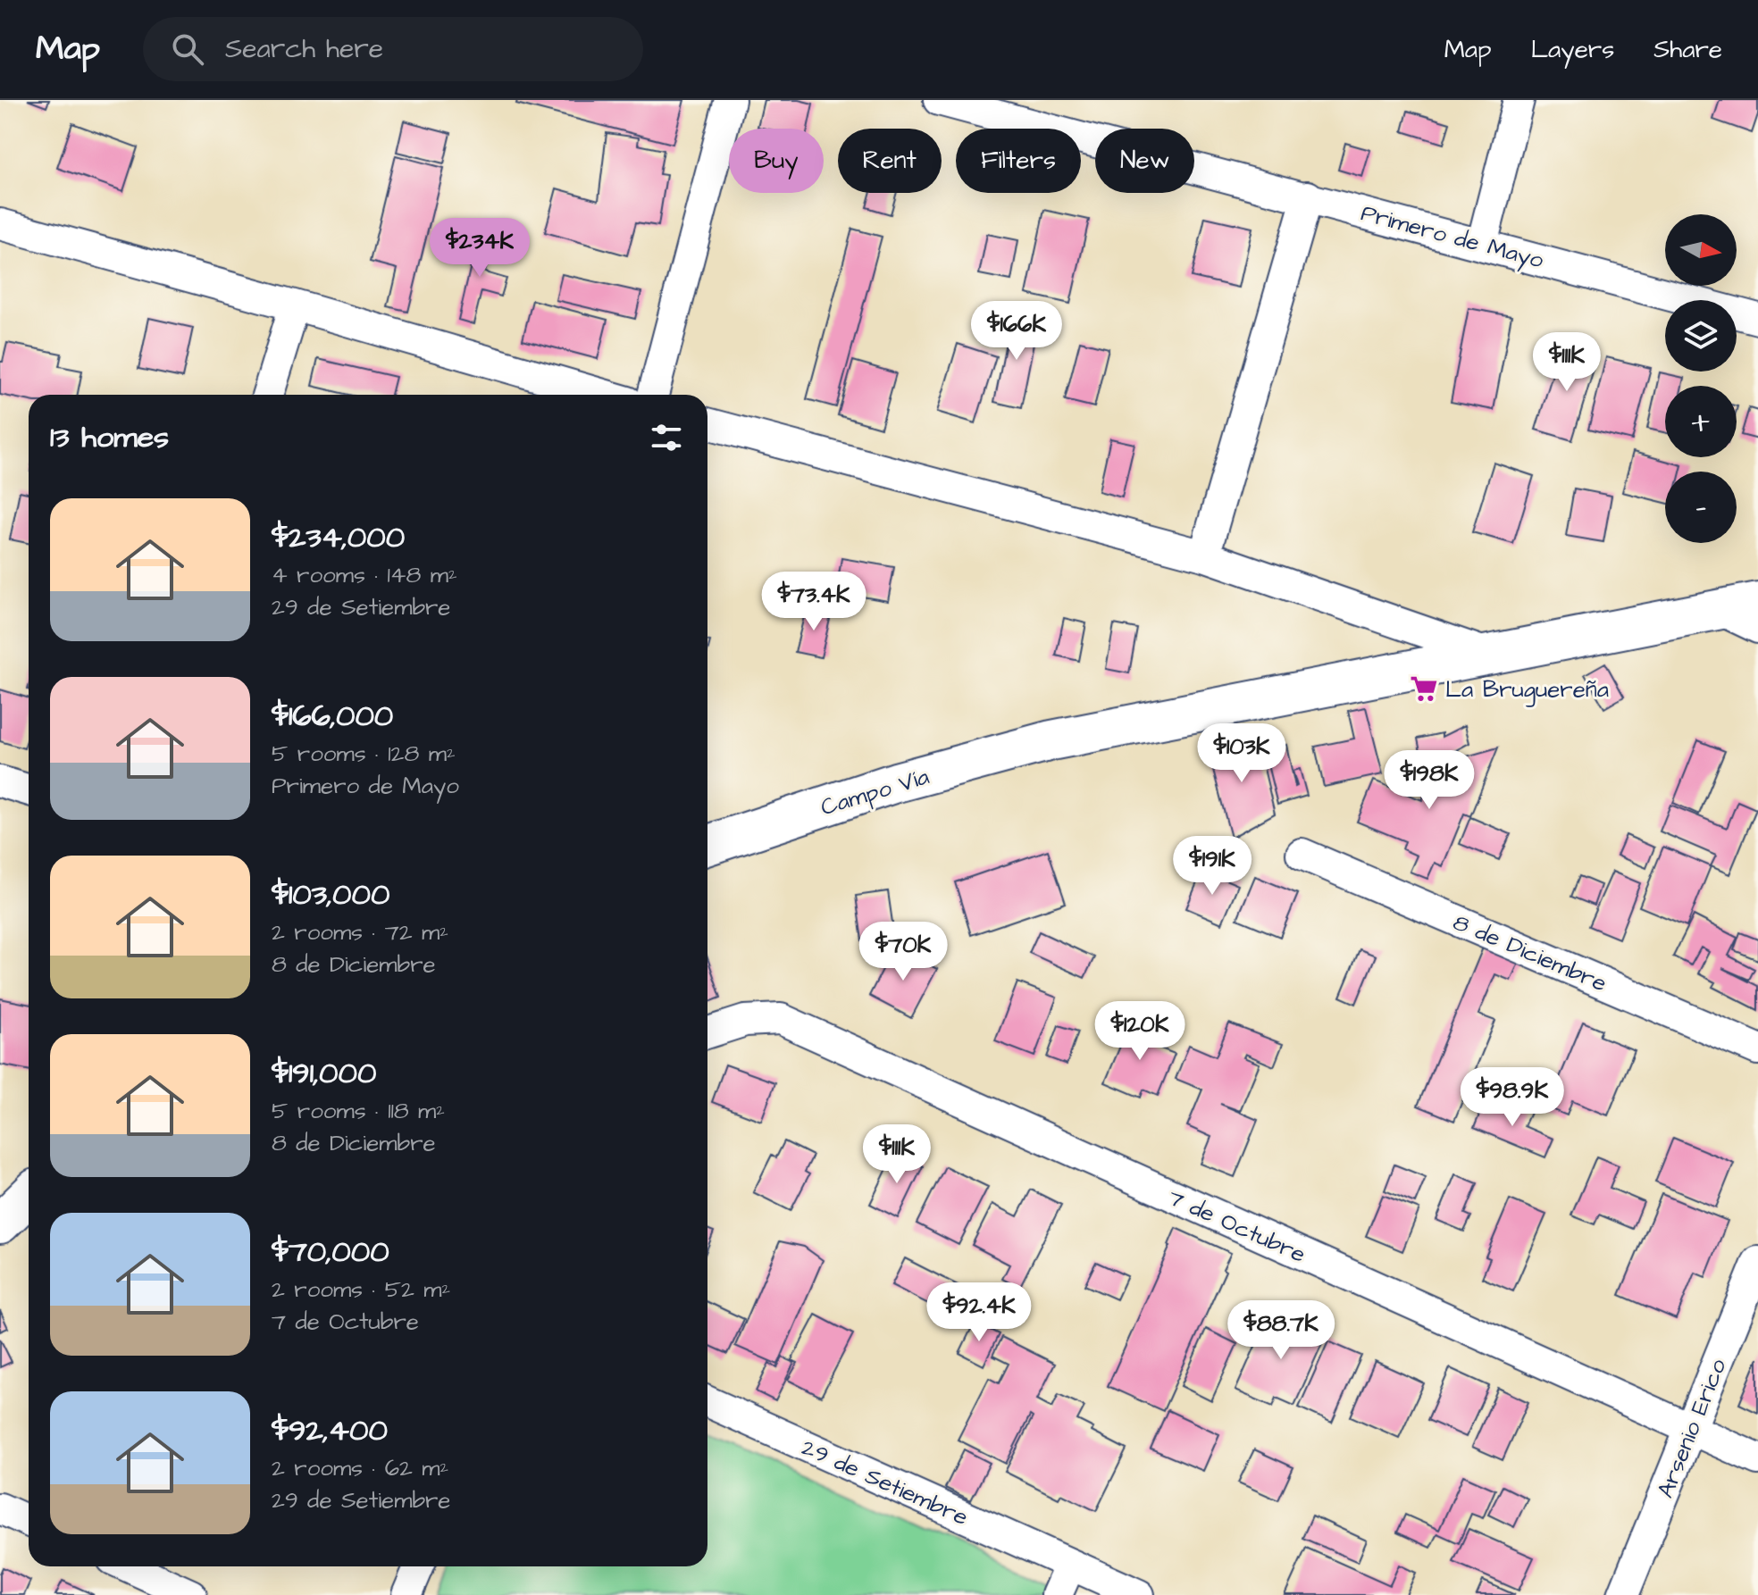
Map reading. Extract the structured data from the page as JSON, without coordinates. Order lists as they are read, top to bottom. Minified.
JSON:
{"streets":{"street":["Primero de Mayo","Campo Vía","8 de Diciembre","7 de Octubre","Arsenio Erico","29 de Setiembre"]},"crossings":[["7 de Octubre","Arsenio Erico"]],"places":{"supermarket":["La Bruguereña"]},"north":"right","page":{"header":"Map","search":"Search here","nav":["Map","Layers","Share"],"chip":["Buy","Rent","Filters","New"],"map_buttons":["+","−"],"price":["$234K","$166K","$111K","$73.4K","$103K","$198K","$191K","$70K","$120K","$98.9K","$111K","$92.4K","$88.7K"],"heading":"13 homes","list":[{"name":"$234,000","note":"4 rooms · 148 m² · 29 de Setiembre"},{"name":"$166,000","note":"5 rooms · 128 m² · Primero de Mayo"},{"name":"$103,000","note":"2 rooms · 72 m² · 8 de Diciembre"},{"name":"$191,000","note":"5 rooms · 118 m² · 8 de Diciembre"},{"name":"$70,000","note":"2 rooms · 52 m² · 7 de Octubre"},{"name":"$92,400","note":"2 rooms · 62 m² · 29 de Setiembre"}]}}
